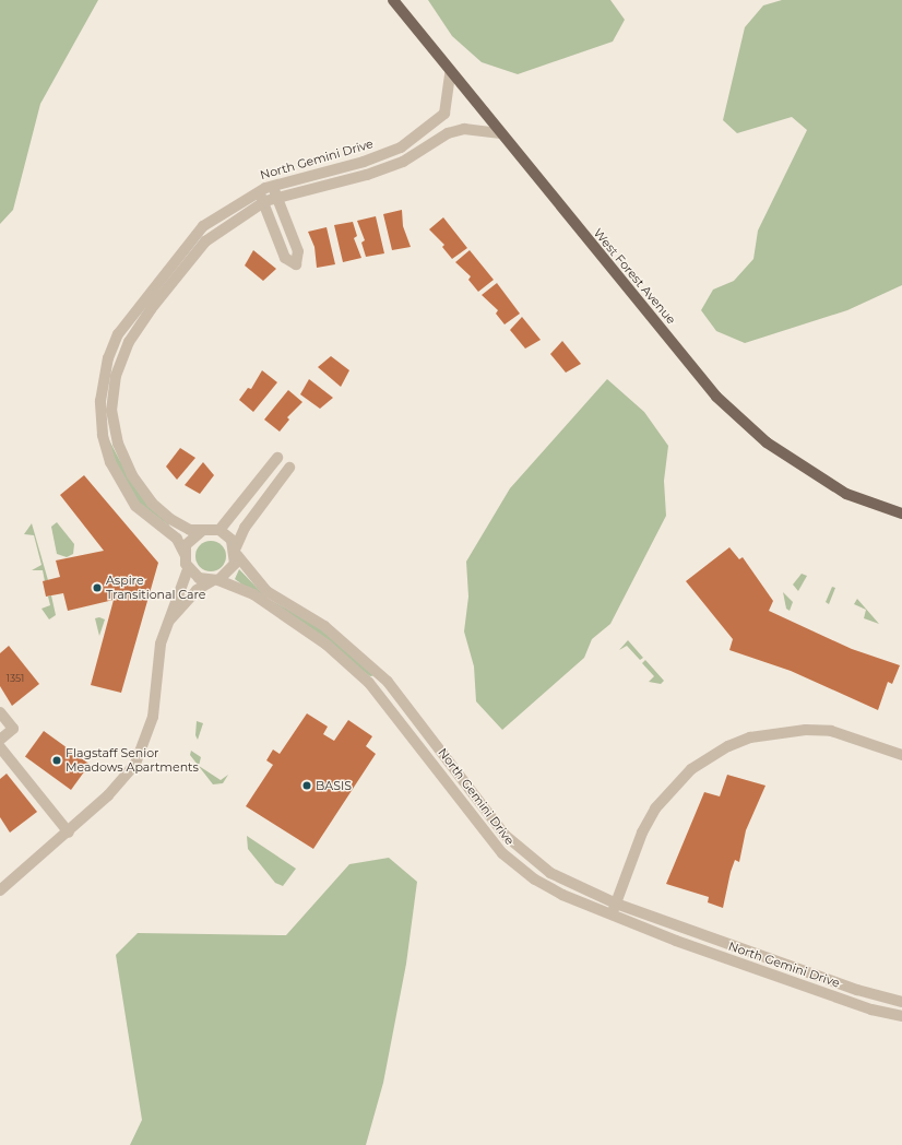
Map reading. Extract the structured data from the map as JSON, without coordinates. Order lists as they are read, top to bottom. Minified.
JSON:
{"streets":{"main road":["West Forest Avenue"],"street":["North Gemini Drive"]},"crossings":[["North Gemini Drive","West Forest Avenue"]],"places":["Aspire Transitional Care","Flagstaff Senior Meadows Apartments","BASIS"],"house_numbers":["1351"]}
